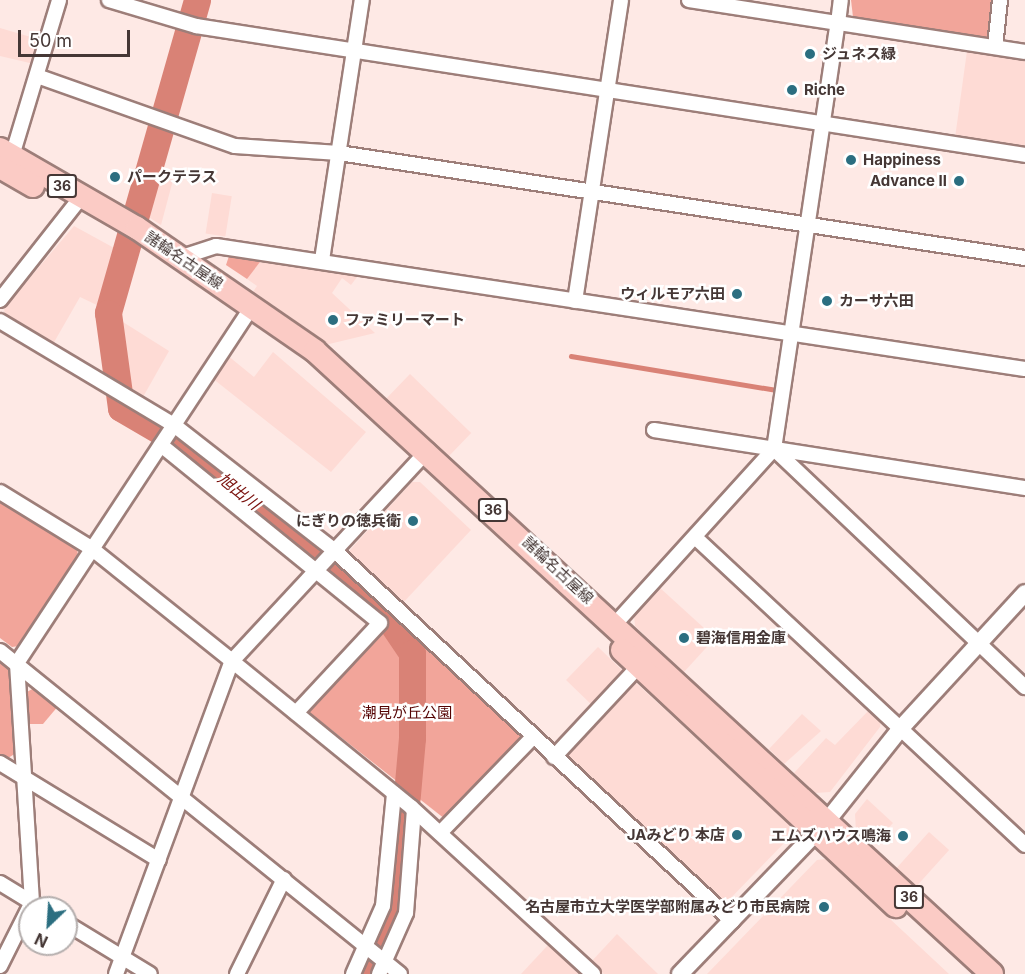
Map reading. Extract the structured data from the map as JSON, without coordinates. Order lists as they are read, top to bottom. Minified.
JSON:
{"streets":{"main road":["36","諸輪名古屋線"]},"water":["旭出川"],"parks":["潮見が丘公園"],"places":["ジュネス緑","Riche","Happiness","パークテラス","Advance Ⅱ","ウィルモア六田","カーサ六田","ファミリーマート","にぎりの徳兵衛","碧海信用金庫","JAみどり 本店","エムズハウス鳴海","名古屋市立大学医学部附属みどり市民病院"],"scale_bar":"50 m","north":"bottom left"}
